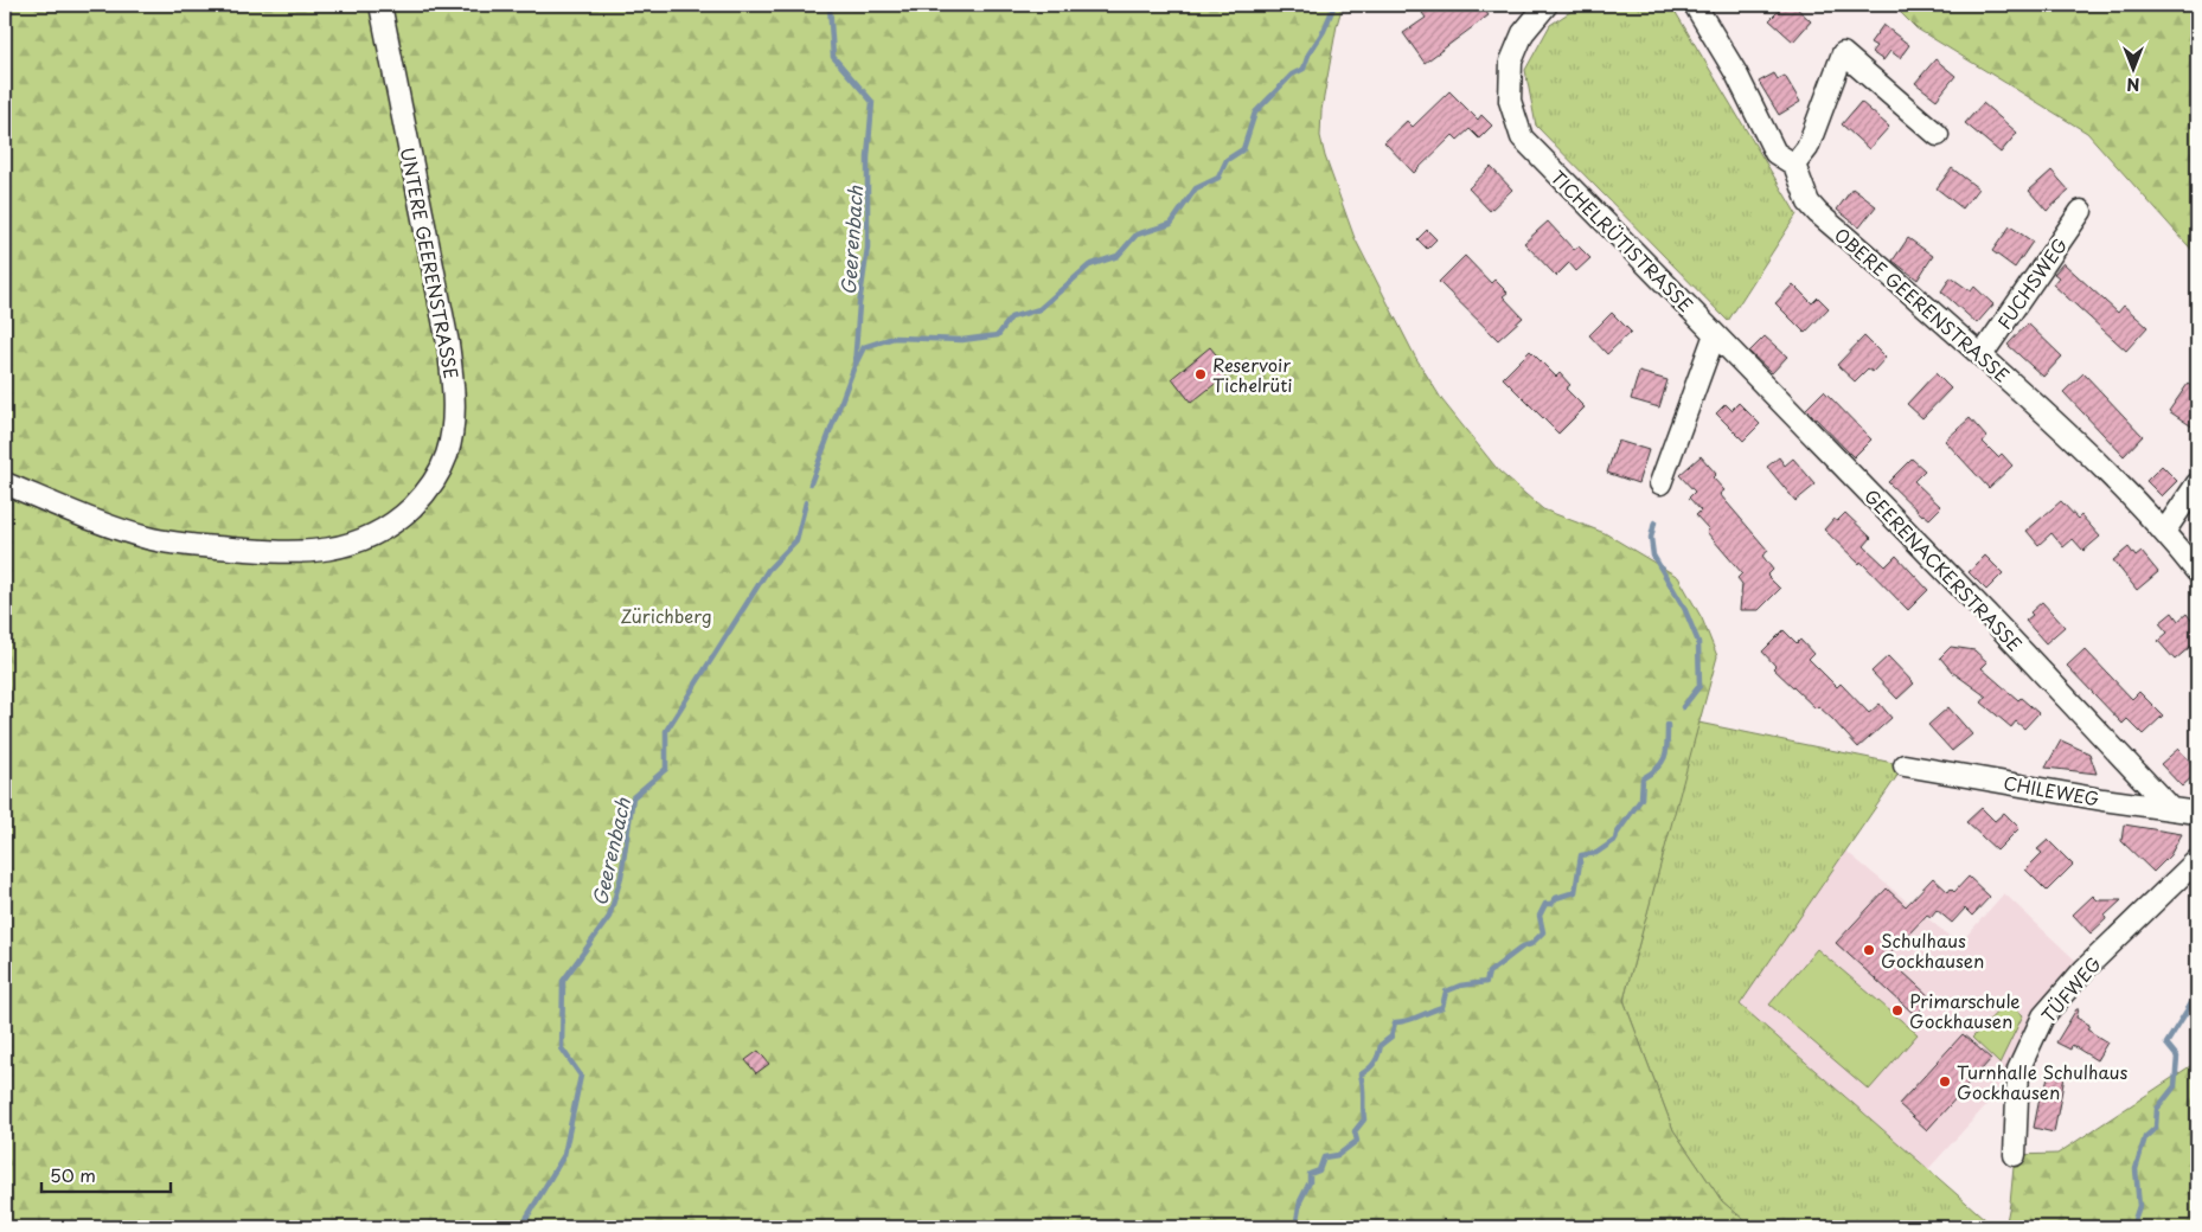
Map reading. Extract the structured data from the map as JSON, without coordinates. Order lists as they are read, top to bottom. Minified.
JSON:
{"streets":{"street":["TICHELRÜTISTRASSE","UNTERE GEERENSTRASSE","FUCHSWEG","OBERE GEERENSTRASSE","GEERENACKERSTRASSE","CHILEWEG","TÜFWEG"]},"crossings":[["TICHELRÜTISTRASSE","GEERENACKERSTRASSE"],["FUCHSWEG","OBERE GEERENSTRASSE"],["GEERENACKERSTRASSE","CHILEWEG"]],"water":["Geerenbach"],"parks":["Zürichberg"],"places":["Reservoir Tichelrüti","Schulhaus Gockhausen","Primarschule Gockhausen","Turnhalle Schulhaus Gockhausen"],"scale_bar":"50 m","north":"bottom"}
